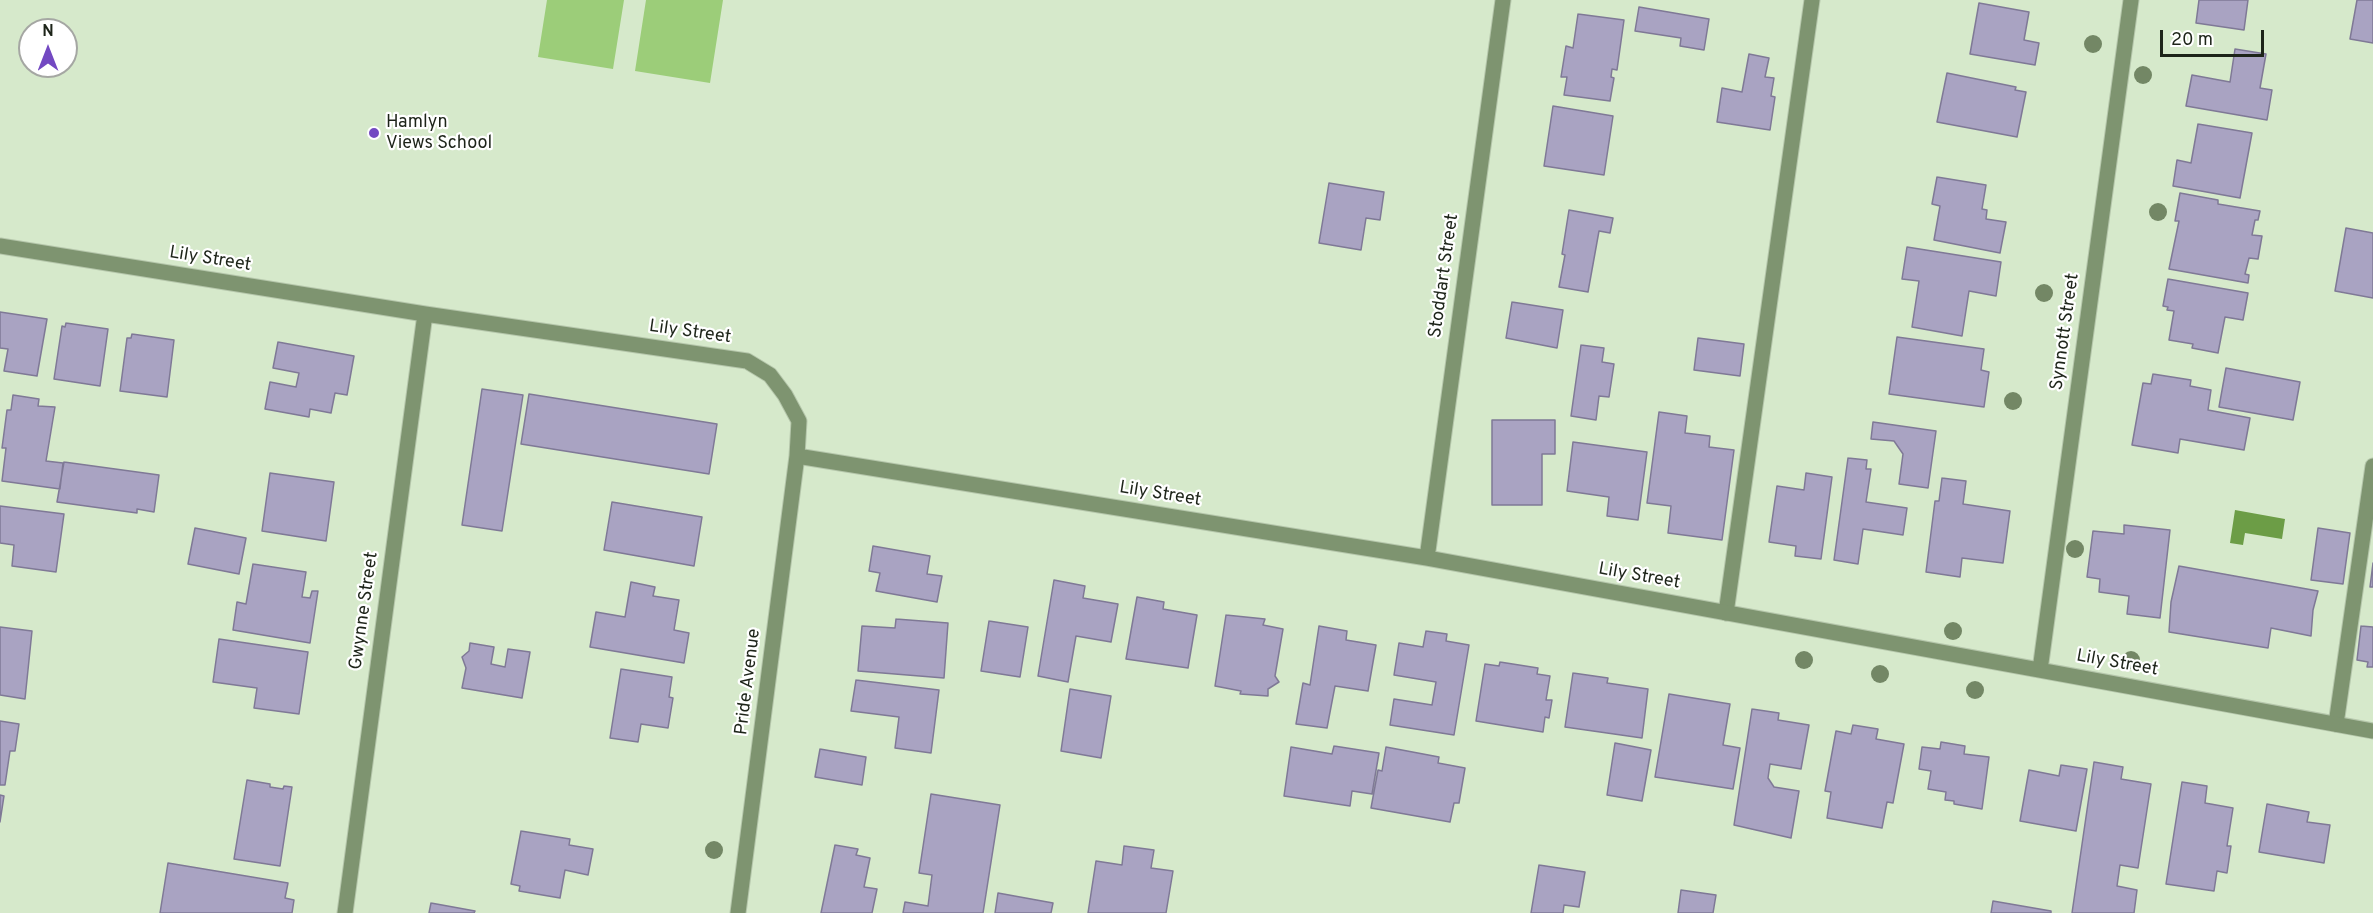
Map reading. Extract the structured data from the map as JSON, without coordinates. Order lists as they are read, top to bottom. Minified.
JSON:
{"streets":{"street":["Lily Street","Stoddart Street","Synnott Street","Gwynne Street","Pride Avenue"]},"crossings":[["Lily Street","Stoddart Street"],["Lily Street","Synnott Street"],["Lily Street","Gwynne Street"],["Lily Street","Pride Avenue"]],"places":["Hamlyn Views School"],"scale_bar":"20 m","north":"top"}
